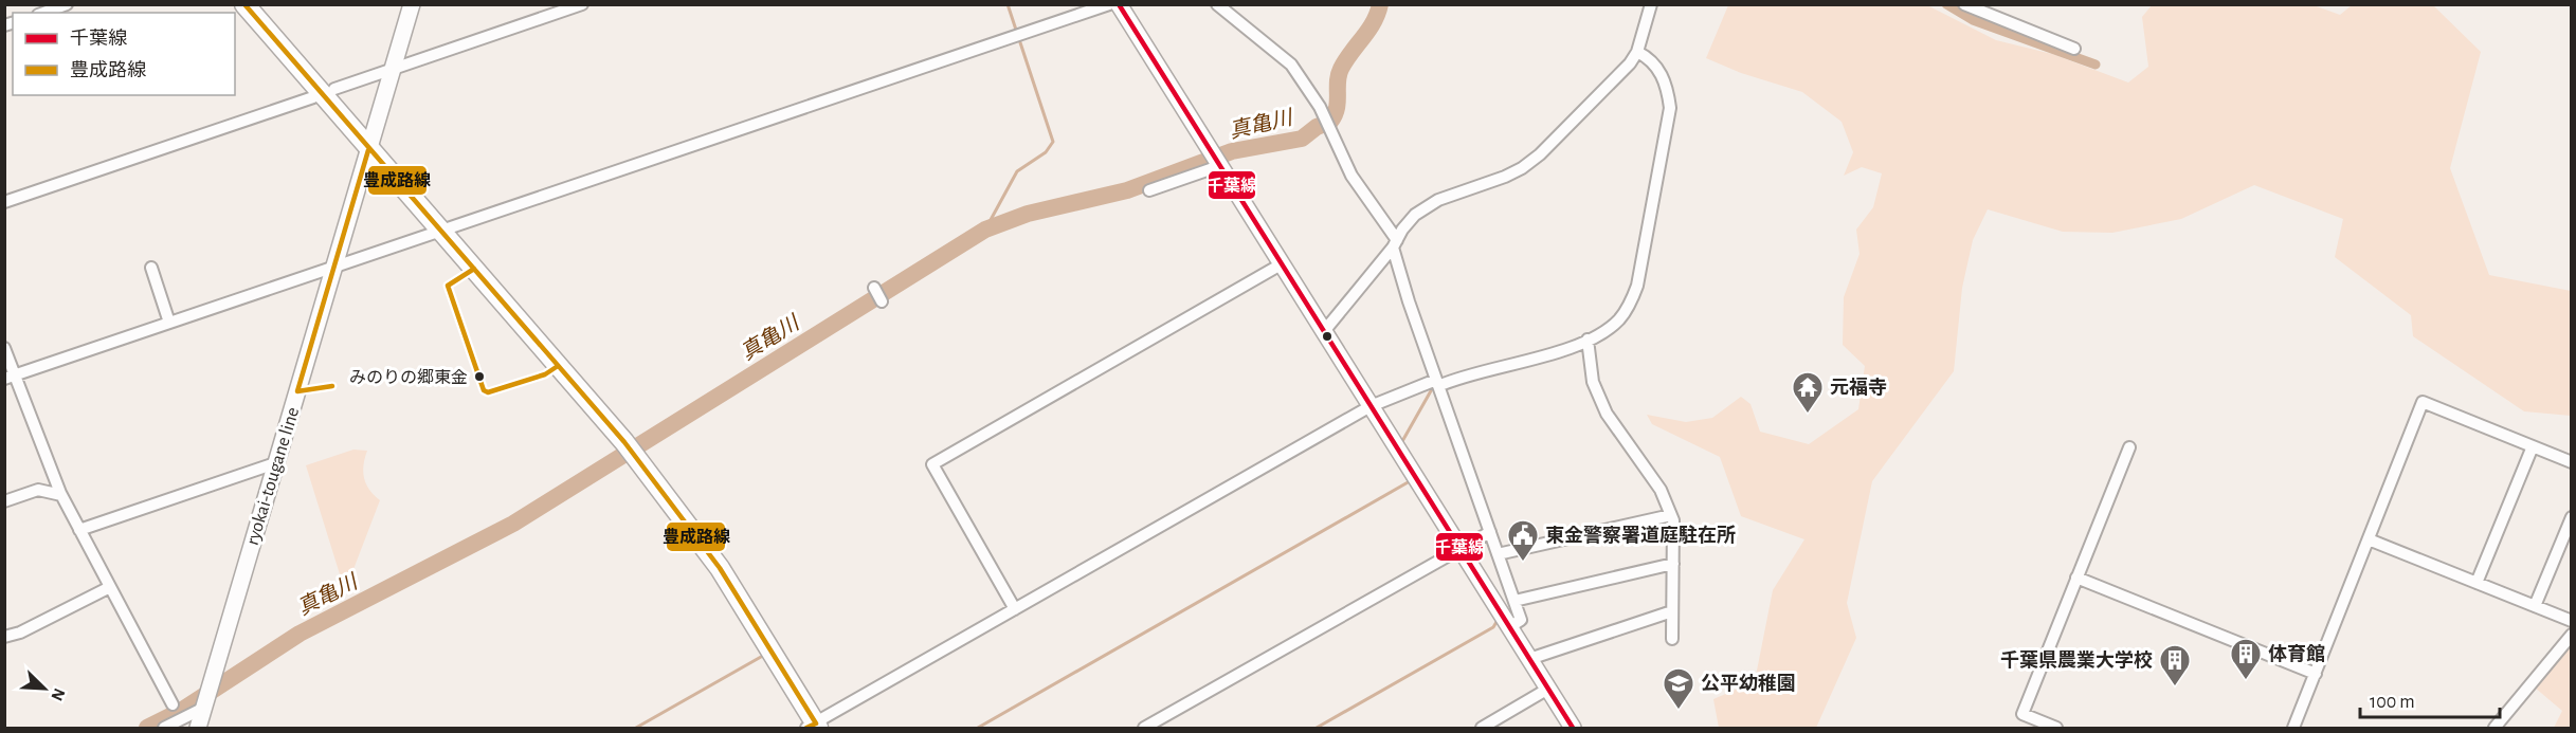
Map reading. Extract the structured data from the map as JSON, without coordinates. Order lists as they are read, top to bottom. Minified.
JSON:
{"streets":{"street":["ryokai-tougane line"]},"water":["真亀川"],"places":{"other":["みのりの郷東金"],"temple":["元福寺"],"public building":["東金警察署道庭駐在所"],"building":["体育館","千葉県農業大学校"],"school or university":["公平幼稚園"]},"lines":["transit line 千葉線","transit line 豊成路線"],"legend":["千葉線","豊成路線"],"scale_bar":"100 m","north":"bottom right"}
